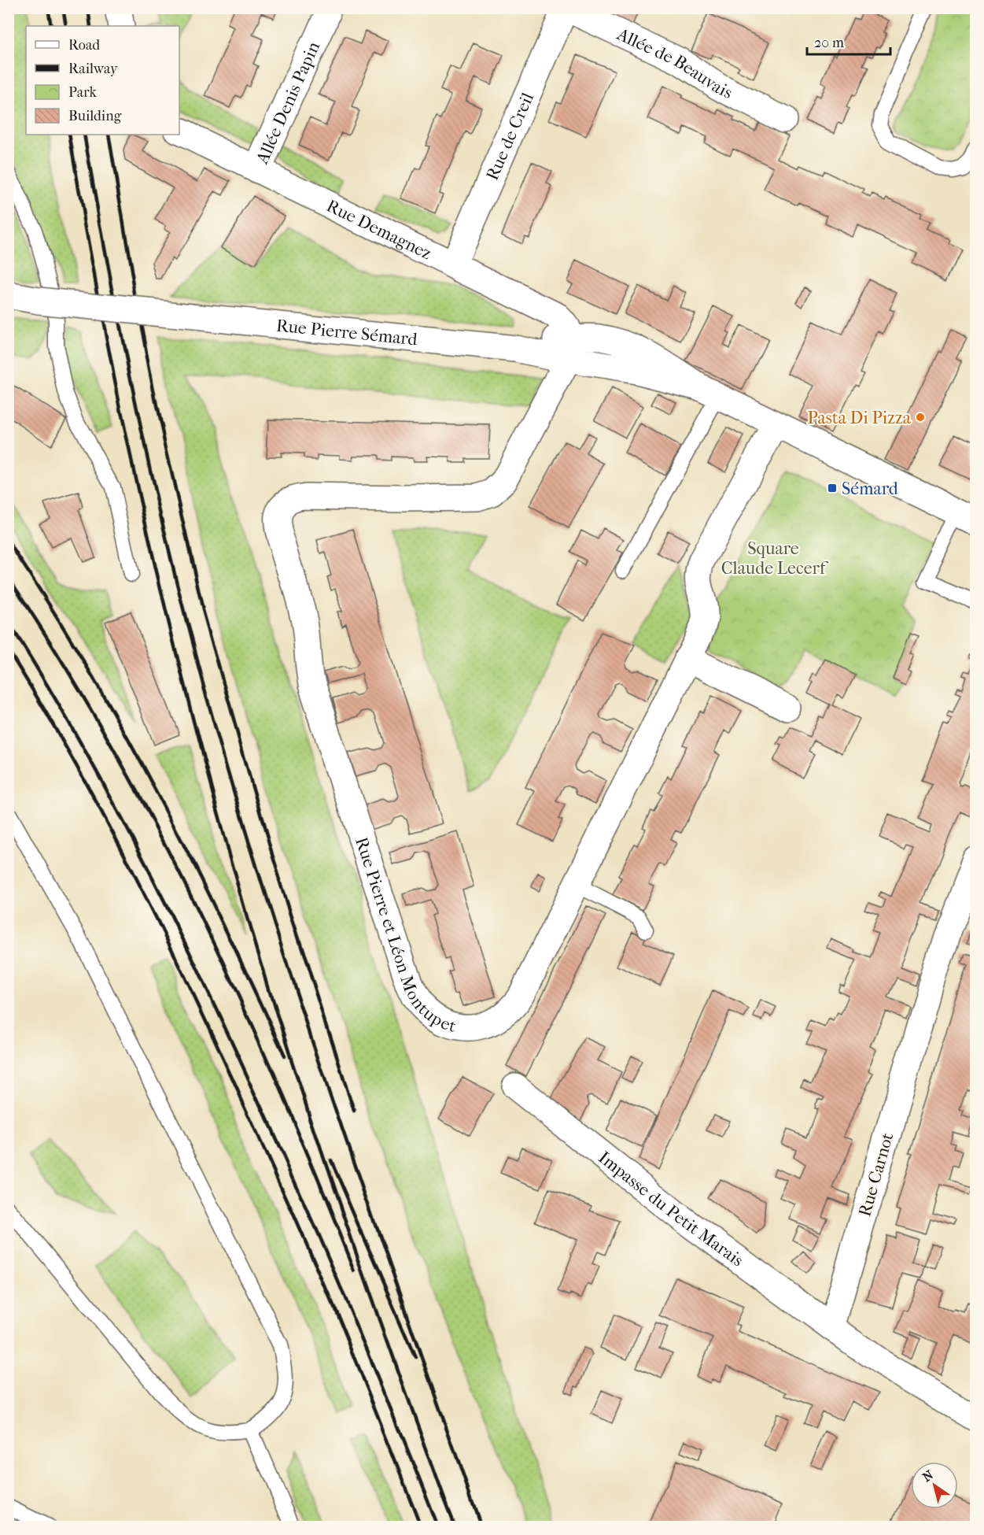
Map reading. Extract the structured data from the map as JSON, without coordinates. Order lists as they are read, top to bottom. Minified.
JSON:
{"streets":{"street":["Allée de Beauvais","Allée Denis Papin","Rue de Creil","Rue Demagnez","Rue Pierre Sémard","Rue Pierre et Léon Montupet","Rue Carnot","Impasse du Petit Marais"]},"crossings":[["Allée de Beauvais","Rue de Creil"],["Allée Denis Papin","Rue Demagnez"],["Rue de Creil","Rue Demagnez"],["Rue Demagnez","Rue Pierre Sémard"],["Rue Demagnez","Rue Pierre et Léon Montupet"],["Rue Pierre Sémard","Rue Pierre et Léon Montupet"],["Rue Carnot","Impasse du Petit Marais"]],"parks":["Square Claude Lecerf"],"places":{"other":["Pasta Di Pizza"],"transit":["Sémard"]},"legend":["Road","Railway","Park","Building"],"scale_bar":"20 m","north":"top left"}
